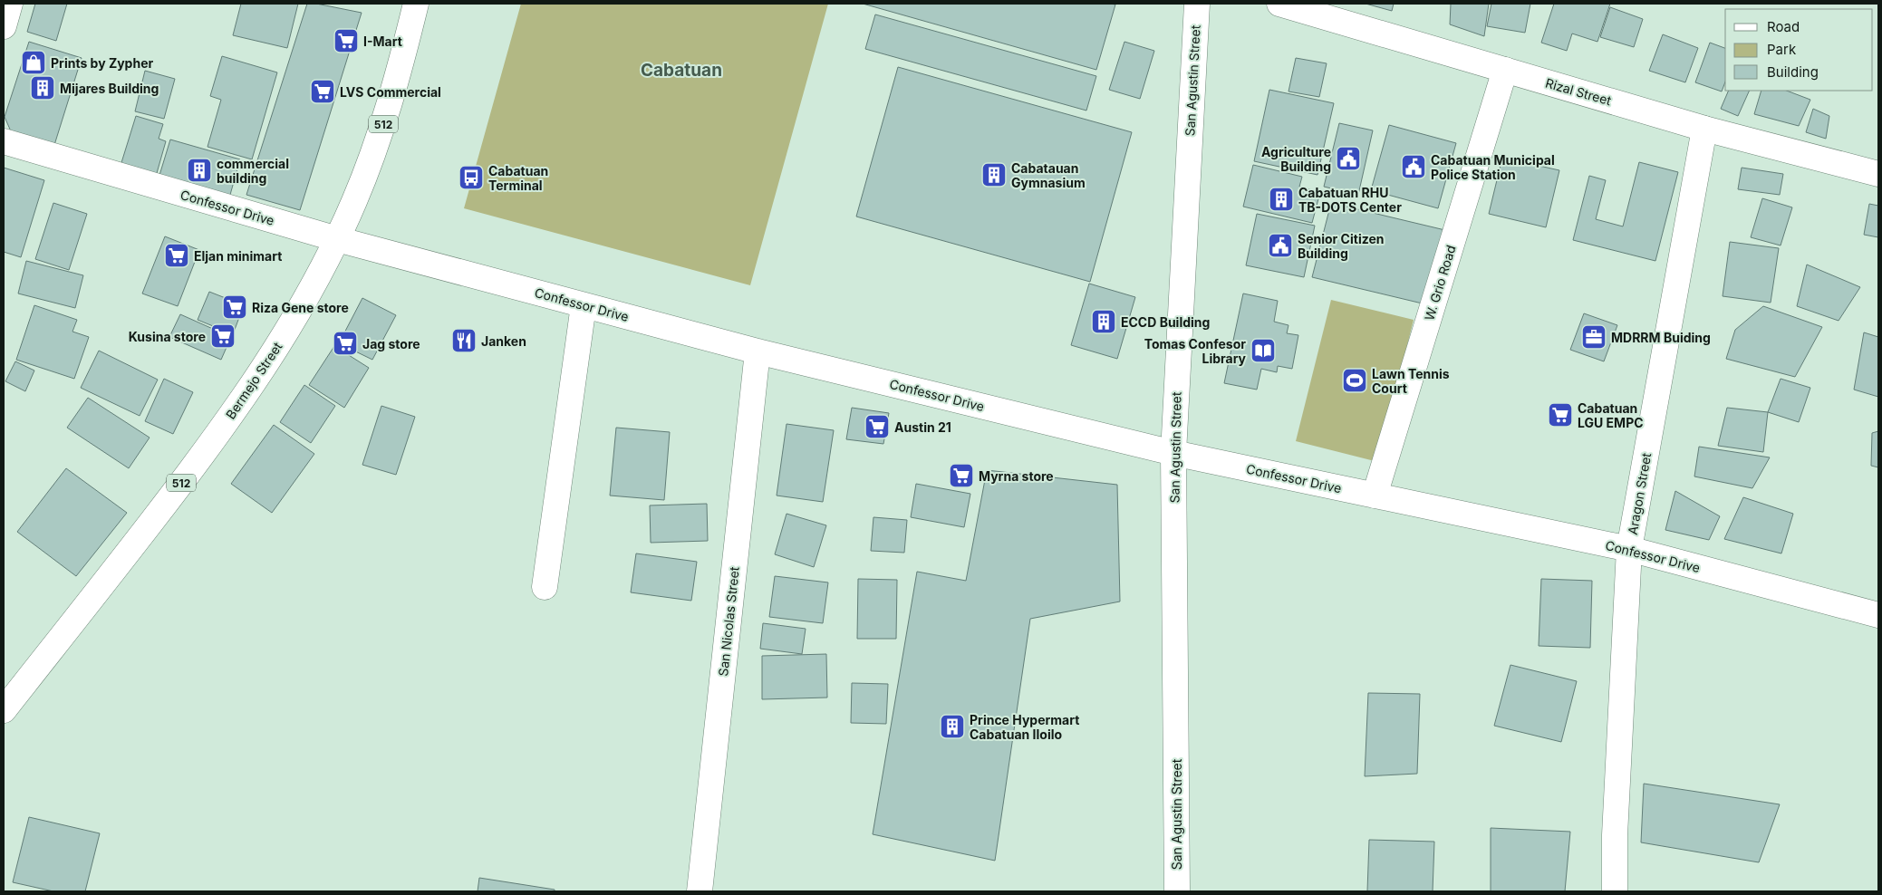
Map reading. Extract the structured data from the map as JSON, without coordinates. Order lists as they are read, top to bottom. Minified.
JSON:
{"streets":{"street":["San Agustin Street","Rizal Street","512","Confessor Drive","W. Grio Road","Bermejo Street","Aragon Street","San Nicolas Street"]},"crossings":[["San Agustin Street","Confessor Drive"],["Rizal Street","W. Grio Road"],["Rizal Street","Aragon Street"],["Confessor Drive","W. Grio Road"],["Confessor Drive","Bermejo Street"],["Confessor Drive","Aragon Street"],["Confessor Drive","San Nicolas Street"]],"districts":["Cabatuan"],"places":{"supermarket":["I-Mart","LVS Commercial","Eljan minimart","Riza Gene store","Kusina store","Jag store","Cabatuan LGU EMPC","Austin 21","Myrna store"],"shop":["Prints by Zypher"],"building":["Mijares Building","commercial building","Cabatauan Gymnasium","Cabatuan RHU TB-DOTS Center","ECCD Building","Prince Hypermart Cabatuan Iloilo"],"public building":["Agriculture Building","Cabatuan Municipal Police Station","Senior Citizen Building"],"bus stop":["Cabatuan Terminal"],"office":["MDRRM Buiding"],"restaurant":["Janken"],"library":["Tomas Confesor Library"],"sports":["Lawn Tennis Court"]},"legend":["Road","Park","Building"]}
